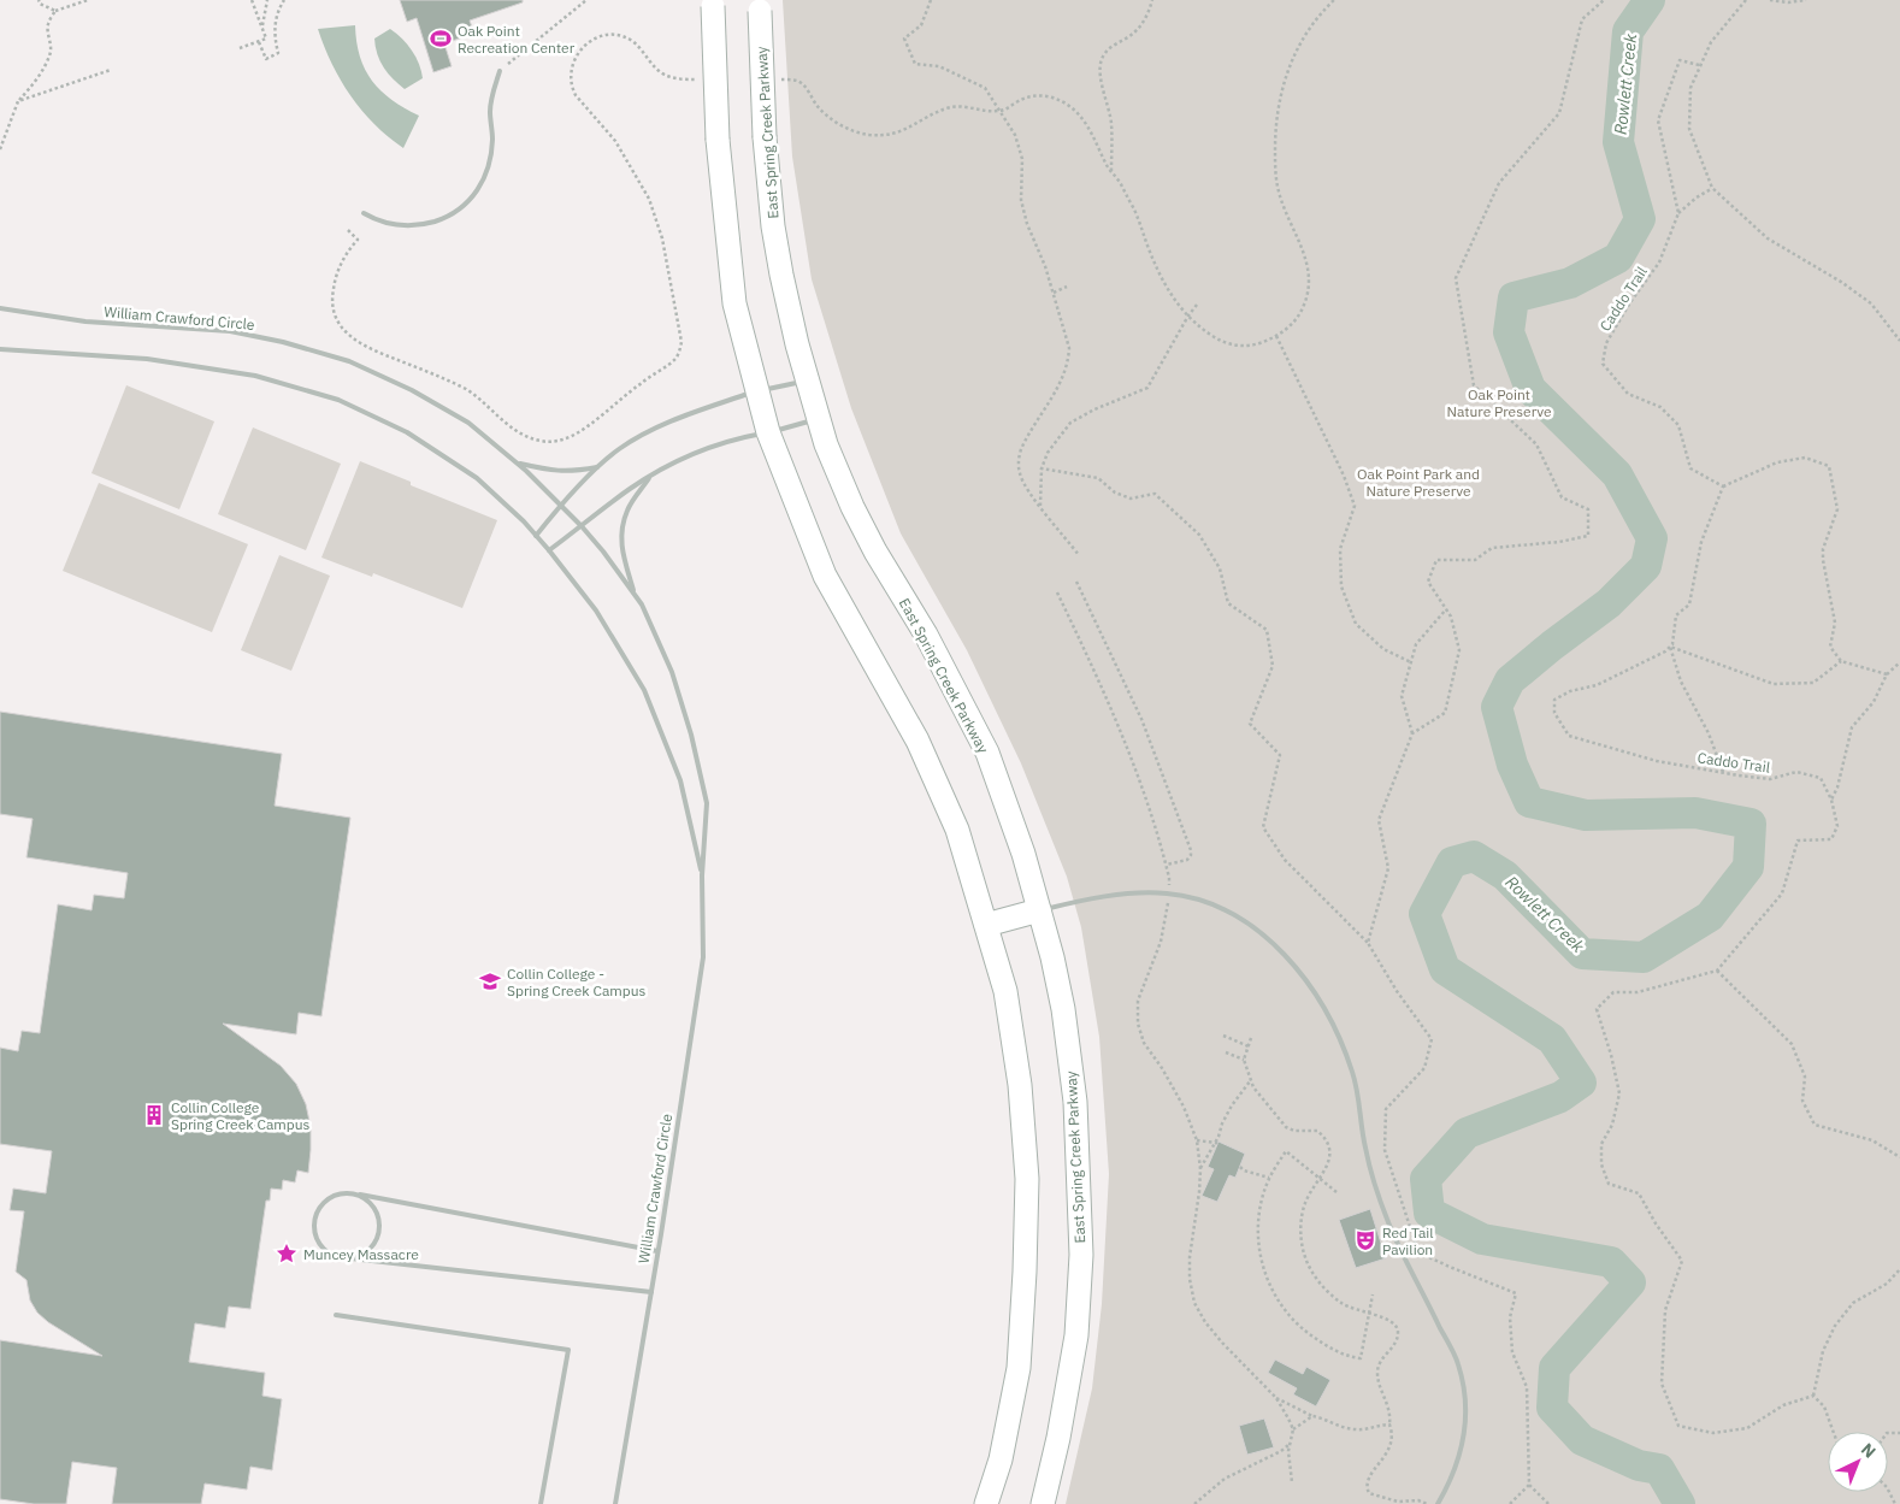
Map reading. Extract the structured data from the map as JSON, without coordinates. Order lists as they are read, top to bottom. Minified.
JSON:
{"streets":{"main road":["East Spring Creek Parkway"],"lane":["William Crawford Circle"],"path":["Caddo Trail"]},"water":["Rowlett Creek"],"parks":["Oak Point Nature Preserve","Oak Point Park and Nature Preserve"],"places":{"sports":["Oak Point Recreation Center"],"school or university":["Collin College - Spring Creek Campus"],"building":["Collin College Spring Creek Campus"],"theatre":["Red Tail Pavilion"],"place":["Muncey Massacre"]},"north":"top right"}
